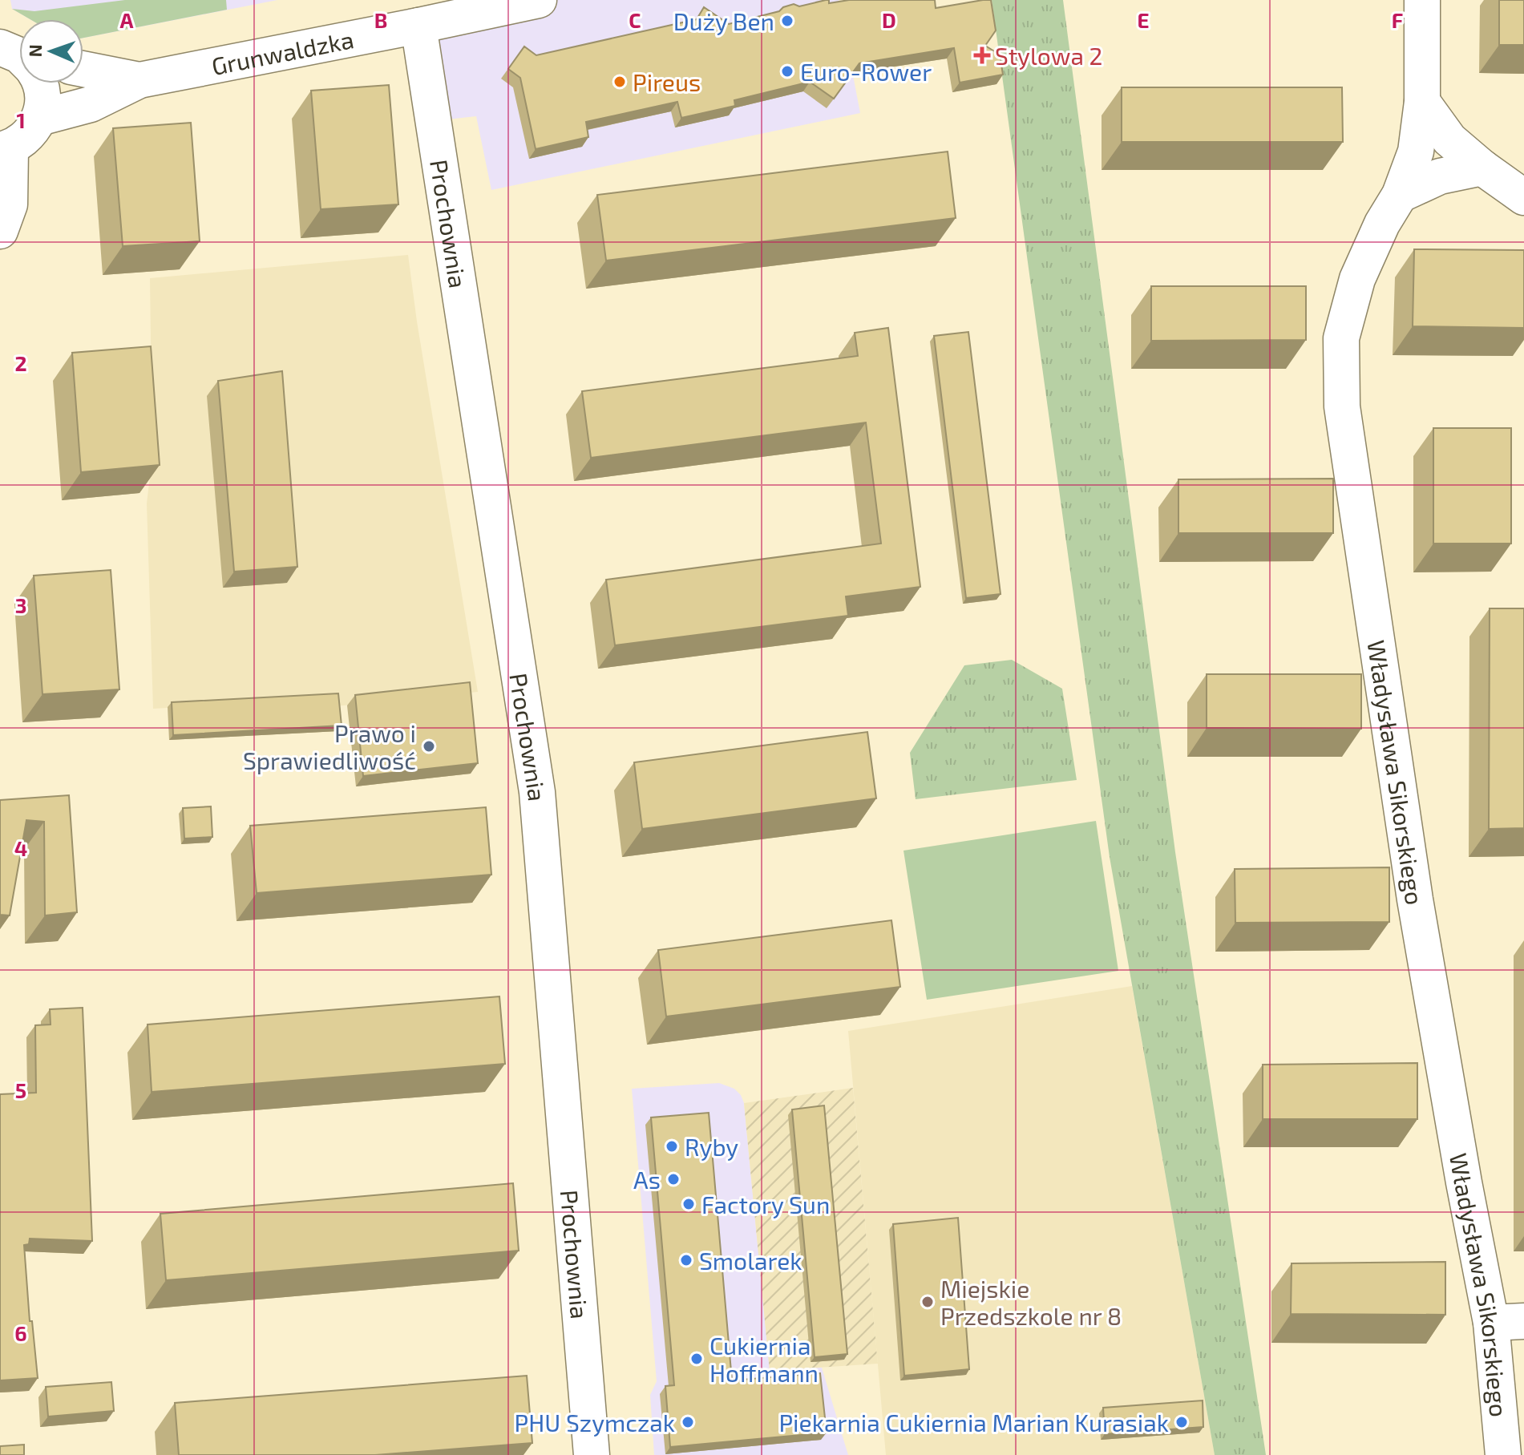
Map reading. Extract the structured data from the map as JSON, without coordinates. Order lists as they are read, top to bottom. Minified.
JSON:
{"streets":{"street":["Grunwaldzka","Prochownia","Władysława Sikorskiego"]},"crossings":[["Grunwaldzka","Prochownia"]],"places":{"other":["Duży Ben","Euro-Rower","Pireus","Prawo i Sprawiedliwość","Ryby","As","Factory Sun","Smolarek","Miejskie Przedszkole nr 8","Cukiernia Hoffmann","PHU Szymczak","Piekarnia Cukiernia Marian Kurasiak"],"health":["Stylowa 2"]},"north":"left","grid":{"columns":["A","B","C","D","E","F"],"rows":["1","2","3","4","5","6"]}}
